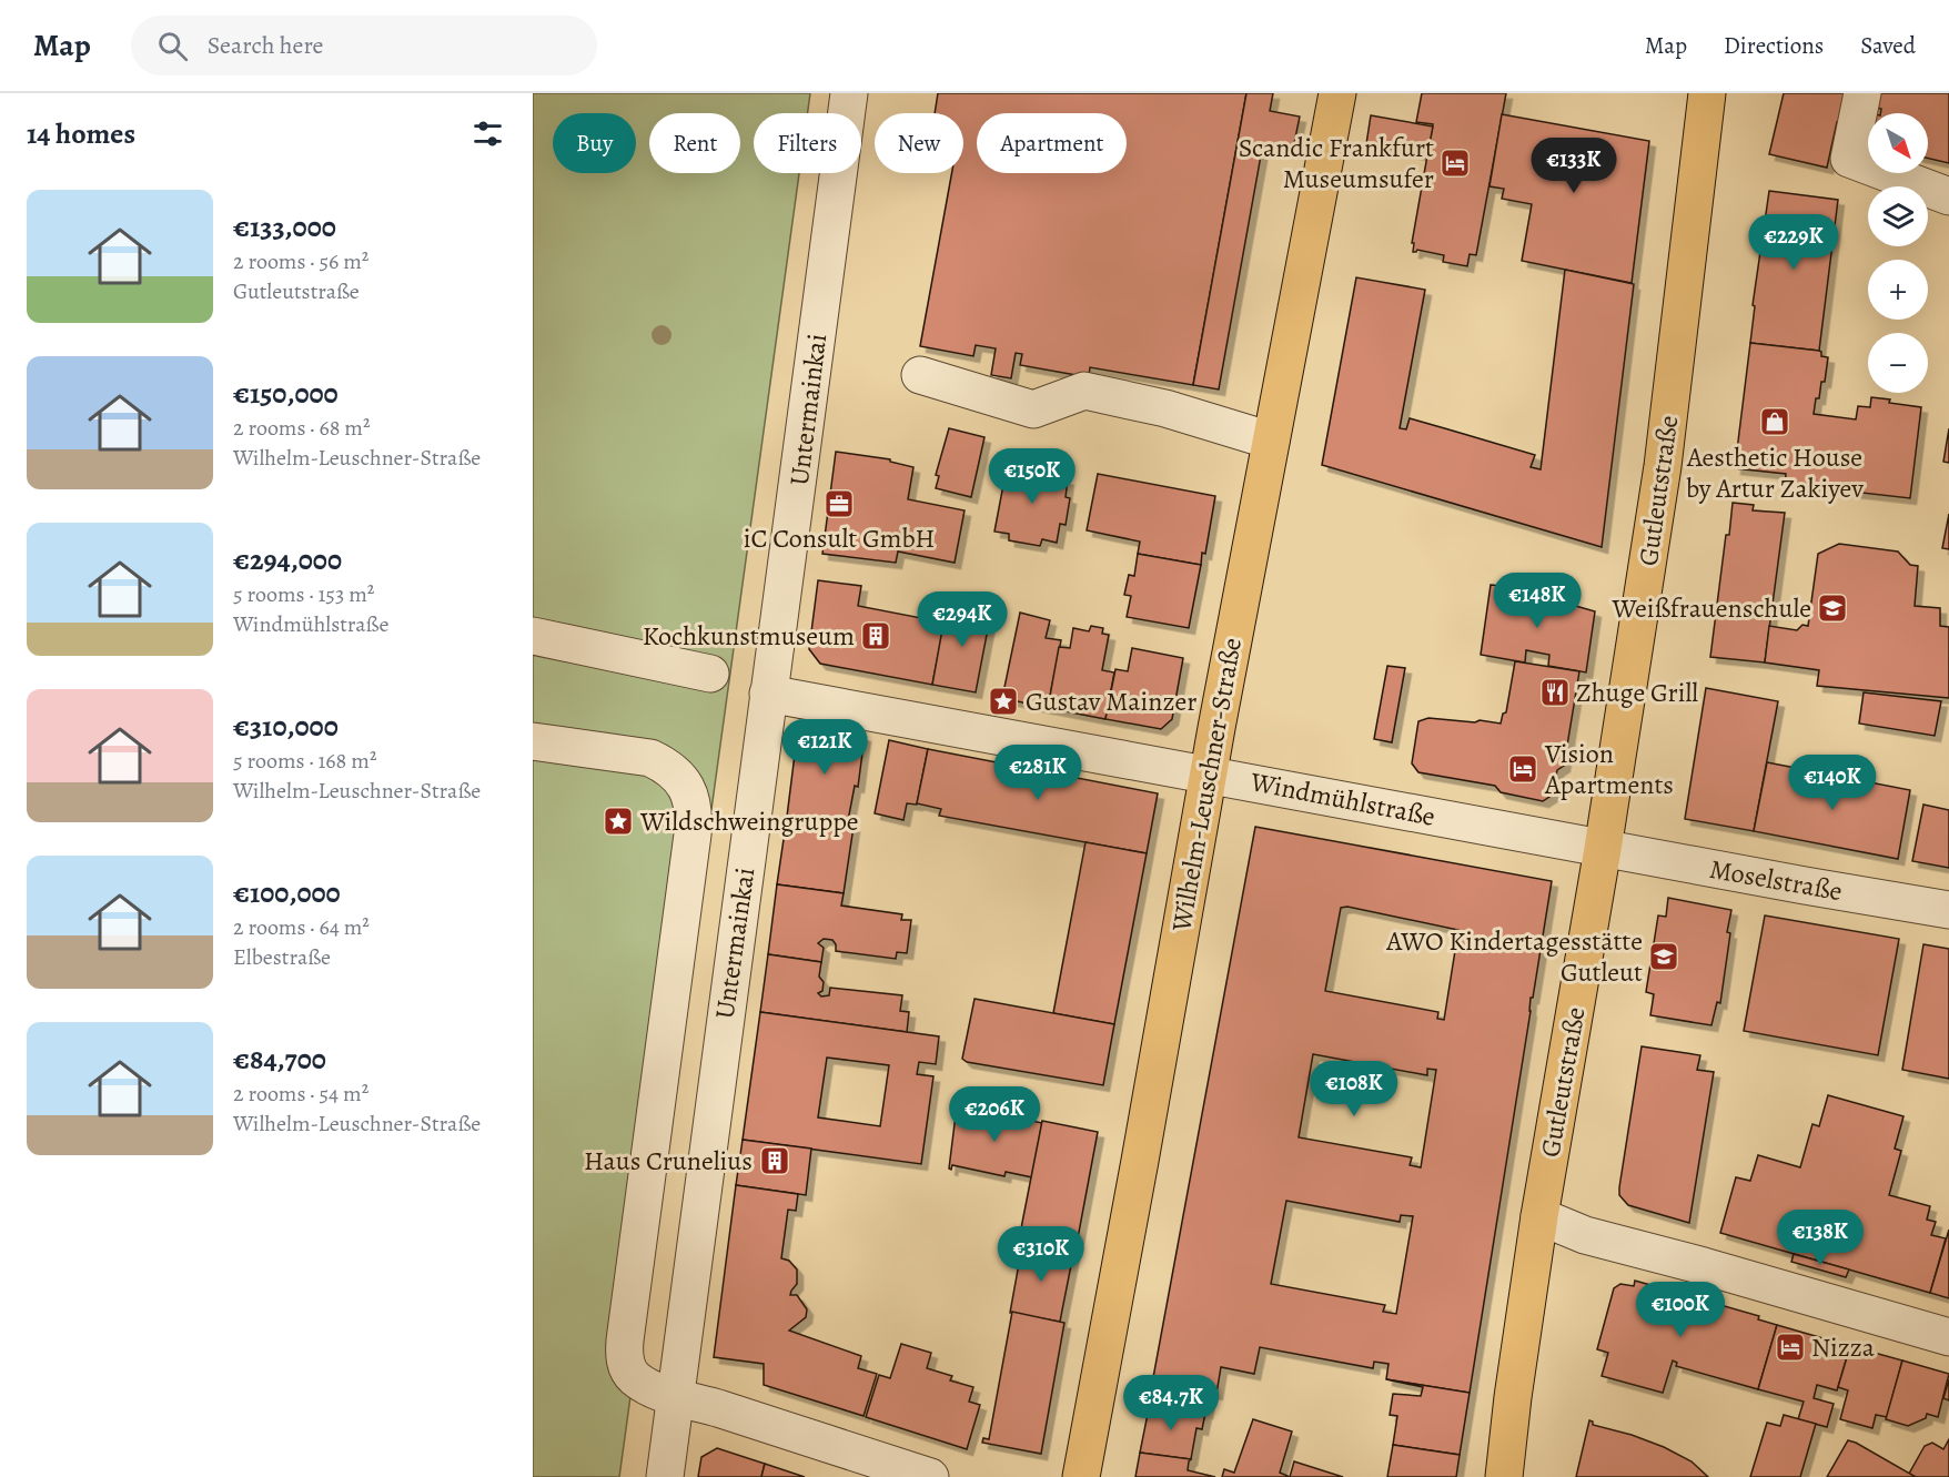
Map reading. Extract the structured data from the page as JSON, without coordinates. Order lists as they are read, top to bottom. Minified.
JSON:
{"streets":{"main road":["Gutleutstraße","Wilhelm-Leuschner-Straße"],"street":["Untermainkai","Windmühlstraße","Moselstraße"]},"crossings":[["Untermainkai","Windmühlstraße"],["Gutleutstraße","Windmühlstraße"],["Gutleutstraße","Moselstraße"],["Wilhelm-Leuschner-Straße","Windmühlstraße"],["Windmühlstraße","Moselstraße"]],"places":{"hotel":["Scandic Frankfurt Museumsufer","Vision Apartments","Nizza"],"shop":["Aesthetic House by Artur Zakiyev"],"office":["iC Consult GmbH"],"school or university":["Weißfrauenschule","AWO Kindertagesstätte Gutleut"],"building":["Kochkunstmuseum","Haus Crunelius"],"restaurant":["Zhuge Grill"],"place":["Gustav Mainzer","Wildschweingruppe"]},"north":"bottom right","page":{"header":"Map","search":"Search here","nav":["Map","Directions","Saved"],"heading":"14 homes","map_buttons":["+","−"],"chip":["Buy","Rent","Filters","New","Apartment"],"price":["€133K","€229K","€150K","€148K","€294K","€121K","€281K","€140K","€108K","€206K","€138K","€310K","€100K","€84.7K"],"list":[{"name":"€133,000","note":"2 rooms · 56 m² · Gutleutstraße"},{"name":"€150,000","note":"2 rooms · 68 m² · Wilhelm-Leuschner-Straße"},{"name":"€294,000","note":"5 rooms · 153 m² · Windmühlstraße"},{"name":"€310,000","note":"5 rooms · 168 m² · Wilhelm-Leuschner-Straße"},{"name":"€100,000","note":"2 rooms · 64 m² · Elbestraße"},{"name":"€84,700","note":"2 rooms · 54 m² · Wilhelm-Leuschner-Straße"}]}}
